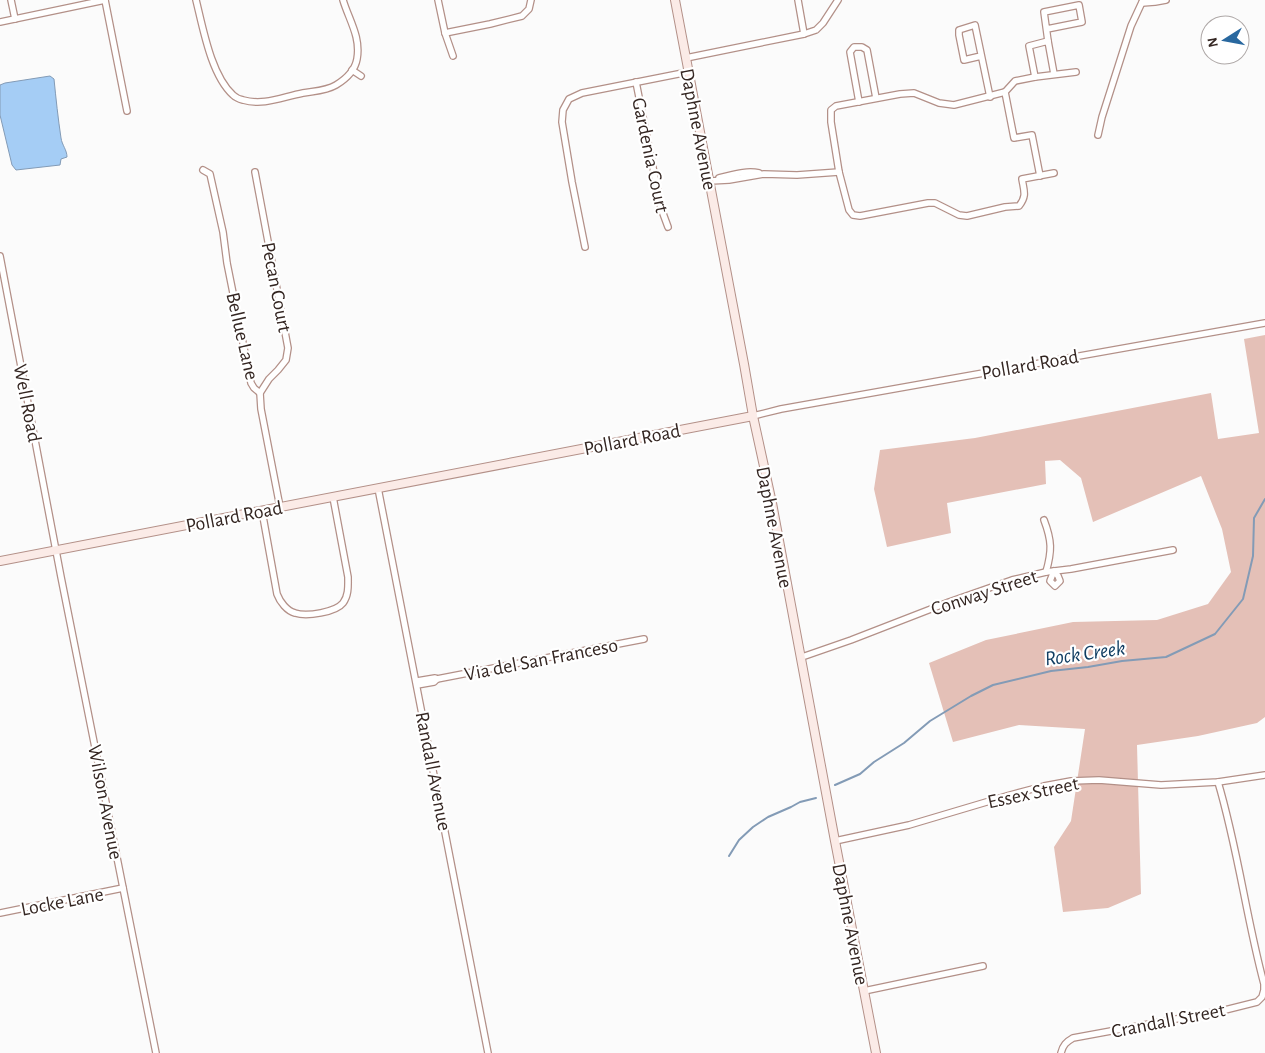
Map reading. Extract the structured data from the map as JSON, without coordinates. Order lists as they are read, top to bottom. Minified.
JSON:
{"streets":{"street":["Daphne Avenue","Gardenia Court","Pecan Court","Bellue Lane","Pollard Road","Well Road","Conway Street","Via del San Franceso","Randall Avenue","Essex Street","Wilson Avenue","Locke Lane","Crandall Street"]},"crossings":[["Daphne Avenue","Pollard Road"],["Daphne Avenue","Conway Street"],["Daphne Avenue","Essex Street"],["Pecan Court","Bellue Lane"],["Bellue Lane","Pollard Road"],["Pollard Road","Well Road"],["Pollard Road","Randall Avenue"],["Pollard Road","Wilson Avenue"],["Well Road","Wilson Avenue"],["Via del San Franceso","Randall Avenue"],["Wilson Avenue","Locke Lane"]],"water":["Rock Creek"],"north":"left"}
